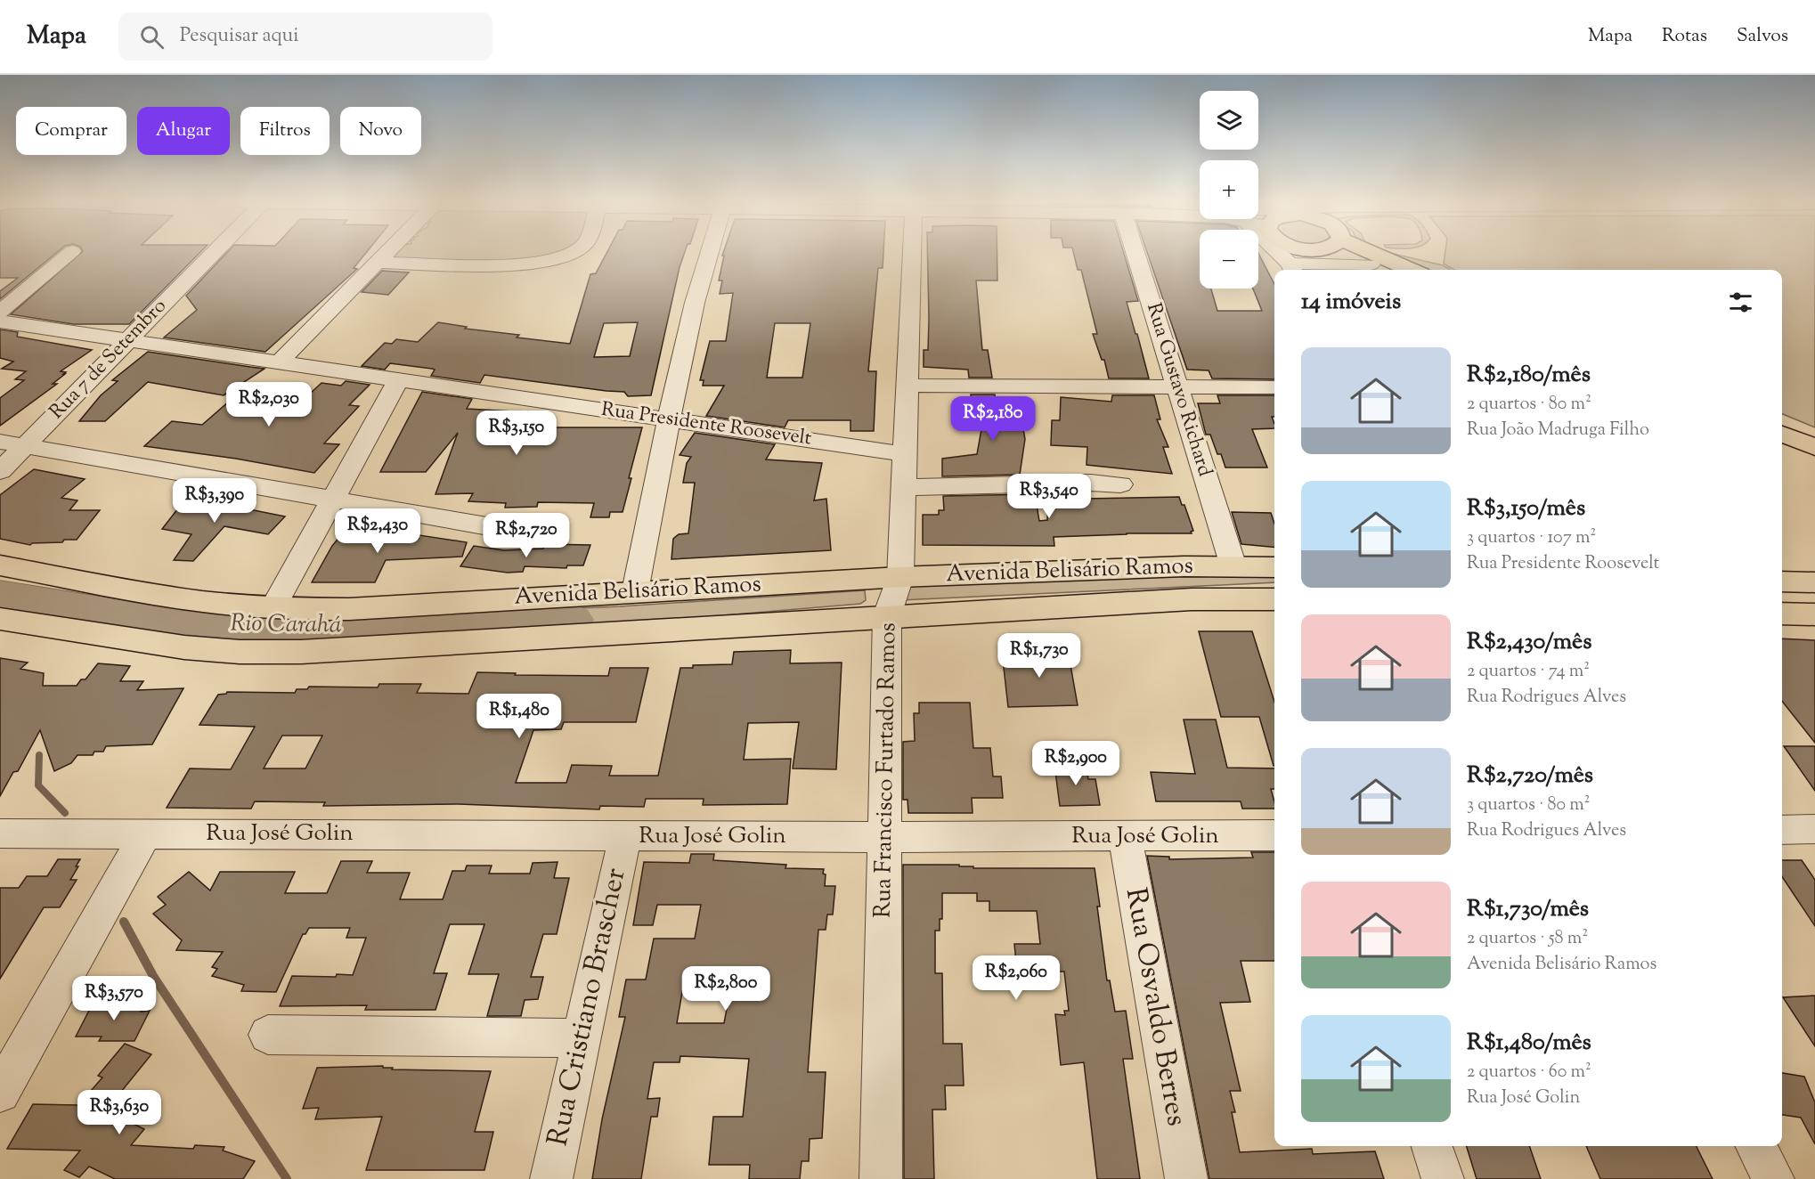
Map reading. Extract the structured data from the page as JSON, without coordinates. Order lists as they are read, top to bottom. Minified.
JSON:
{"streets":{"main road":["Avenida Belisário Ramos"],"street":["Rua 7 de Setembro","Rua Gustavo Richard","Rua Presidente Roosevelt","Rua Francisco Furtado Ramos","Rua José Golin","Rua Cristiano Brascher","Rua Osvaldo Berres"]},"crossings":[["Rua 7 de Setembro","Rua Presidente Roosevelt"],["Rua Gustavo Richard","Avenida Belisário Ramos"],["Rua Presidente Roosevelt","Rua Francisco Furtado Ramos"],["Avenida Belisário Ramos","Rua Francisco Furtado Ramos"],["Rua Francisco Furtado Ramos","Rua José Golin"],["Rua José Golin","Rua Cristiano Brascher"],["Rua José Golin","Rua Osvaldo Berres"]],"water":["Rio Carahá"],"page":{"header":"Mapa","search":"Pesquisar aqui","nav":["Mapa","Rotas","Salvos"],"map_buttons":["+","−"],"chip":["Comprar","Alugar","Filtros","Novo"],"heading":"14 imóveis","list":[{"name":"R$2,180/mês","note":"2 quartos · 80 m² · Rua João Madruga Filho"},{"name":"R$3,150/mês","note":"3 quartos · 107 m² · Rua Presidente Roosevelt"},{"name":"R$2,430/mês","note":"2 quartos · 74 m² · Rua Rodrigues Alves"},{"name":"R$2,720/mês","note":"3 quartos · 80 m² · Rua Rodrigues Alves"},{"name":"R$1,730/mês","note":"2 quartos · 58 m² · Avenida Belisário Ramos"},{"name":"R$1,480/mês","note":"2 quartos · 60 m² · Rua José Golin"}],"price":["R$2,030","R$2,180","R$3,150","R$3,540","R$3,390","R$2,430","R$2,720","R$1,730","R$1,480","R$2,900","R$2,060","R$2,800","R$3,570","R$3,630"]}}
